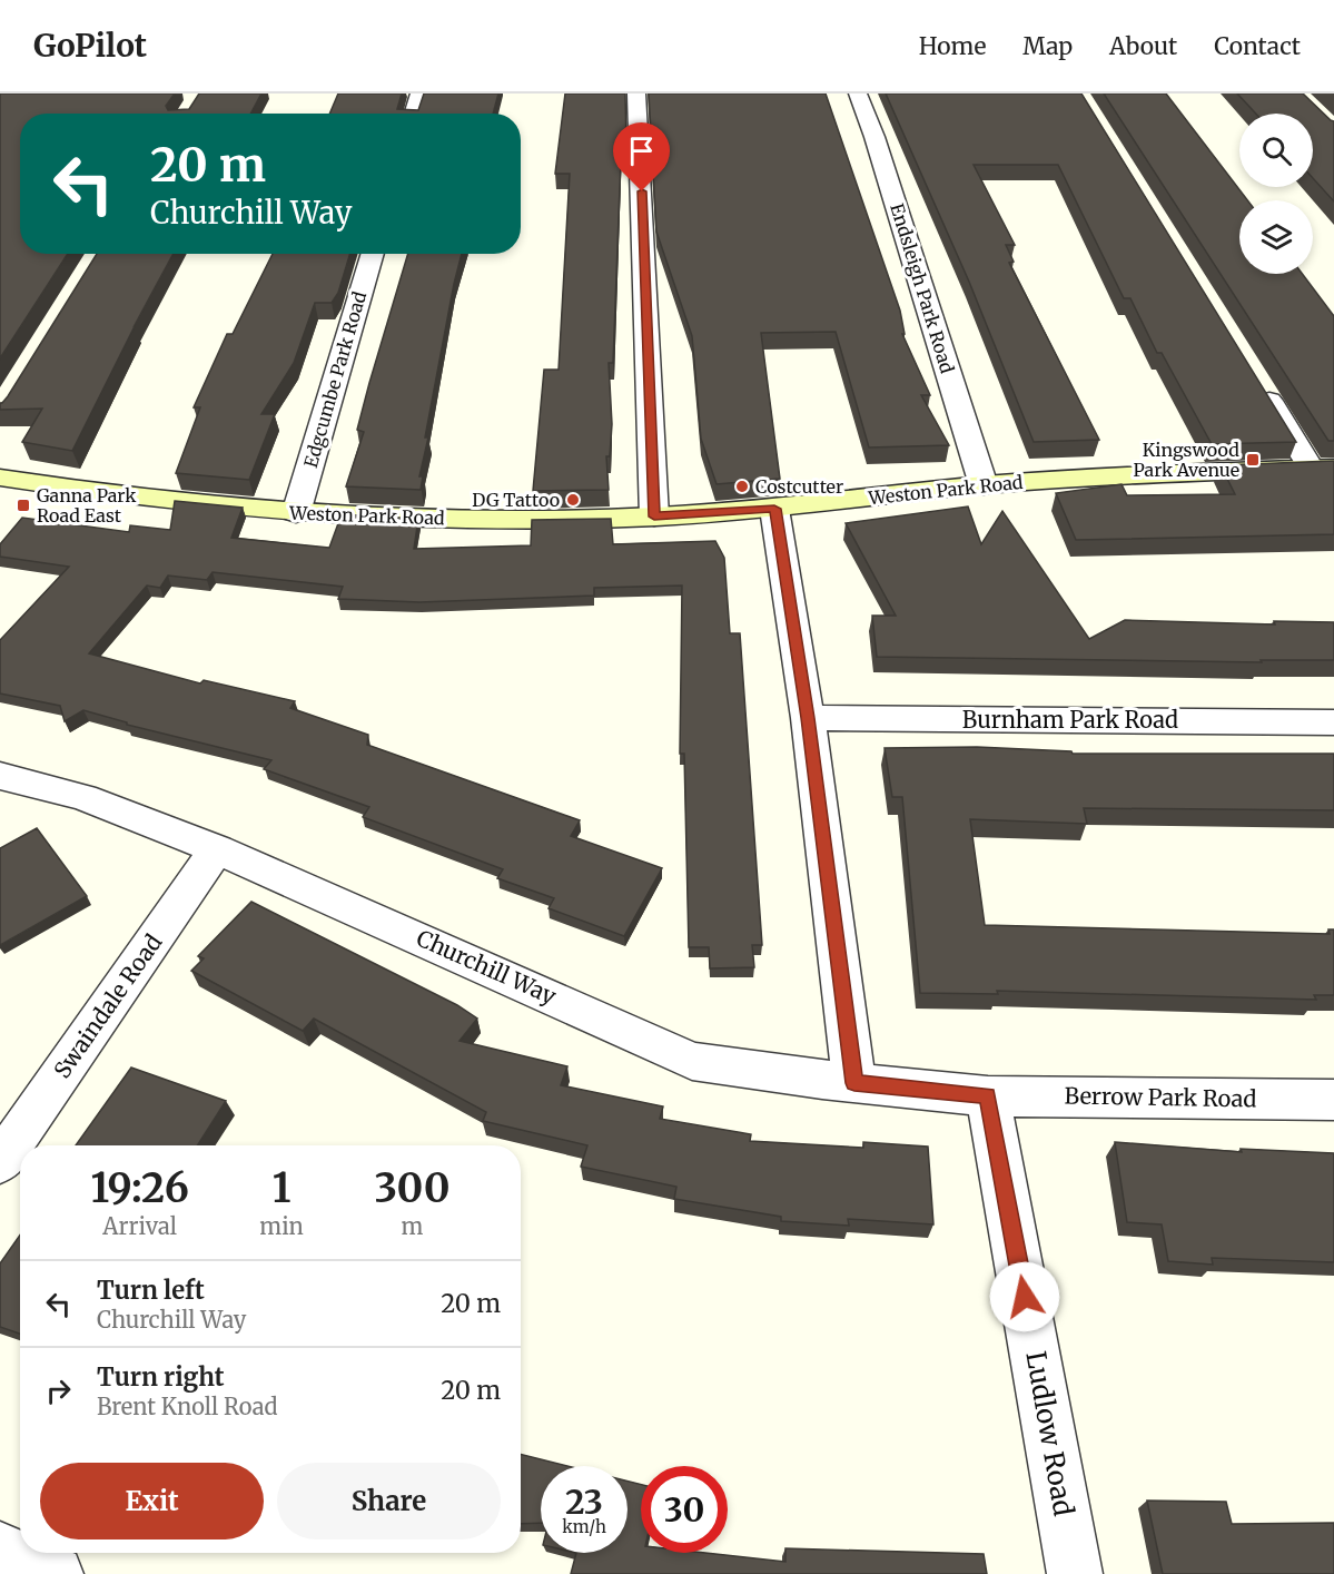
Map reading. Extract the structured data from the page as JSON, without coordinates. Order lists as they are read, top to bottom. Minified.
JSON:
{"streets":{"street":["Endsleigh Park Road","Edgcumbe Park Road","Weston Park Road","Burnham Park Road","Churchill Way","Swaindale Road","Berrow Park Road","Ludlow Road"]},"crossings":[["Endsleigh Park Road","Weston Park Road"],["Edgcumbe Park Road","Weston Park Road"],["Churchill Way","Swaindale Road"],["Churchill Way","Berrow Park Road"],["Churchill Way","Ludlow Road"],["Berrow Park Road","Ludlow Road"]],"places":{"transit":["Kingswood Park Avenue","Ganna Park Road East"],"other":["Costcutter","DG Tattoo"]},"page":{"header":"GoPilot","nav":["Home","Map","About","Contact"],"turn":["20 m","Churchill Way"],"eta":["19:26","Arrival","1","min","300","m"],"list":[{"name":"Turn left","note":"Churchill Way","value":"20 m"},{"name":"Turn right","note":"Brent Knoll Road","value":"20 m"}],"buttons":["Exit","Share"],"speed":"23 km/h","limit":"30"}}
